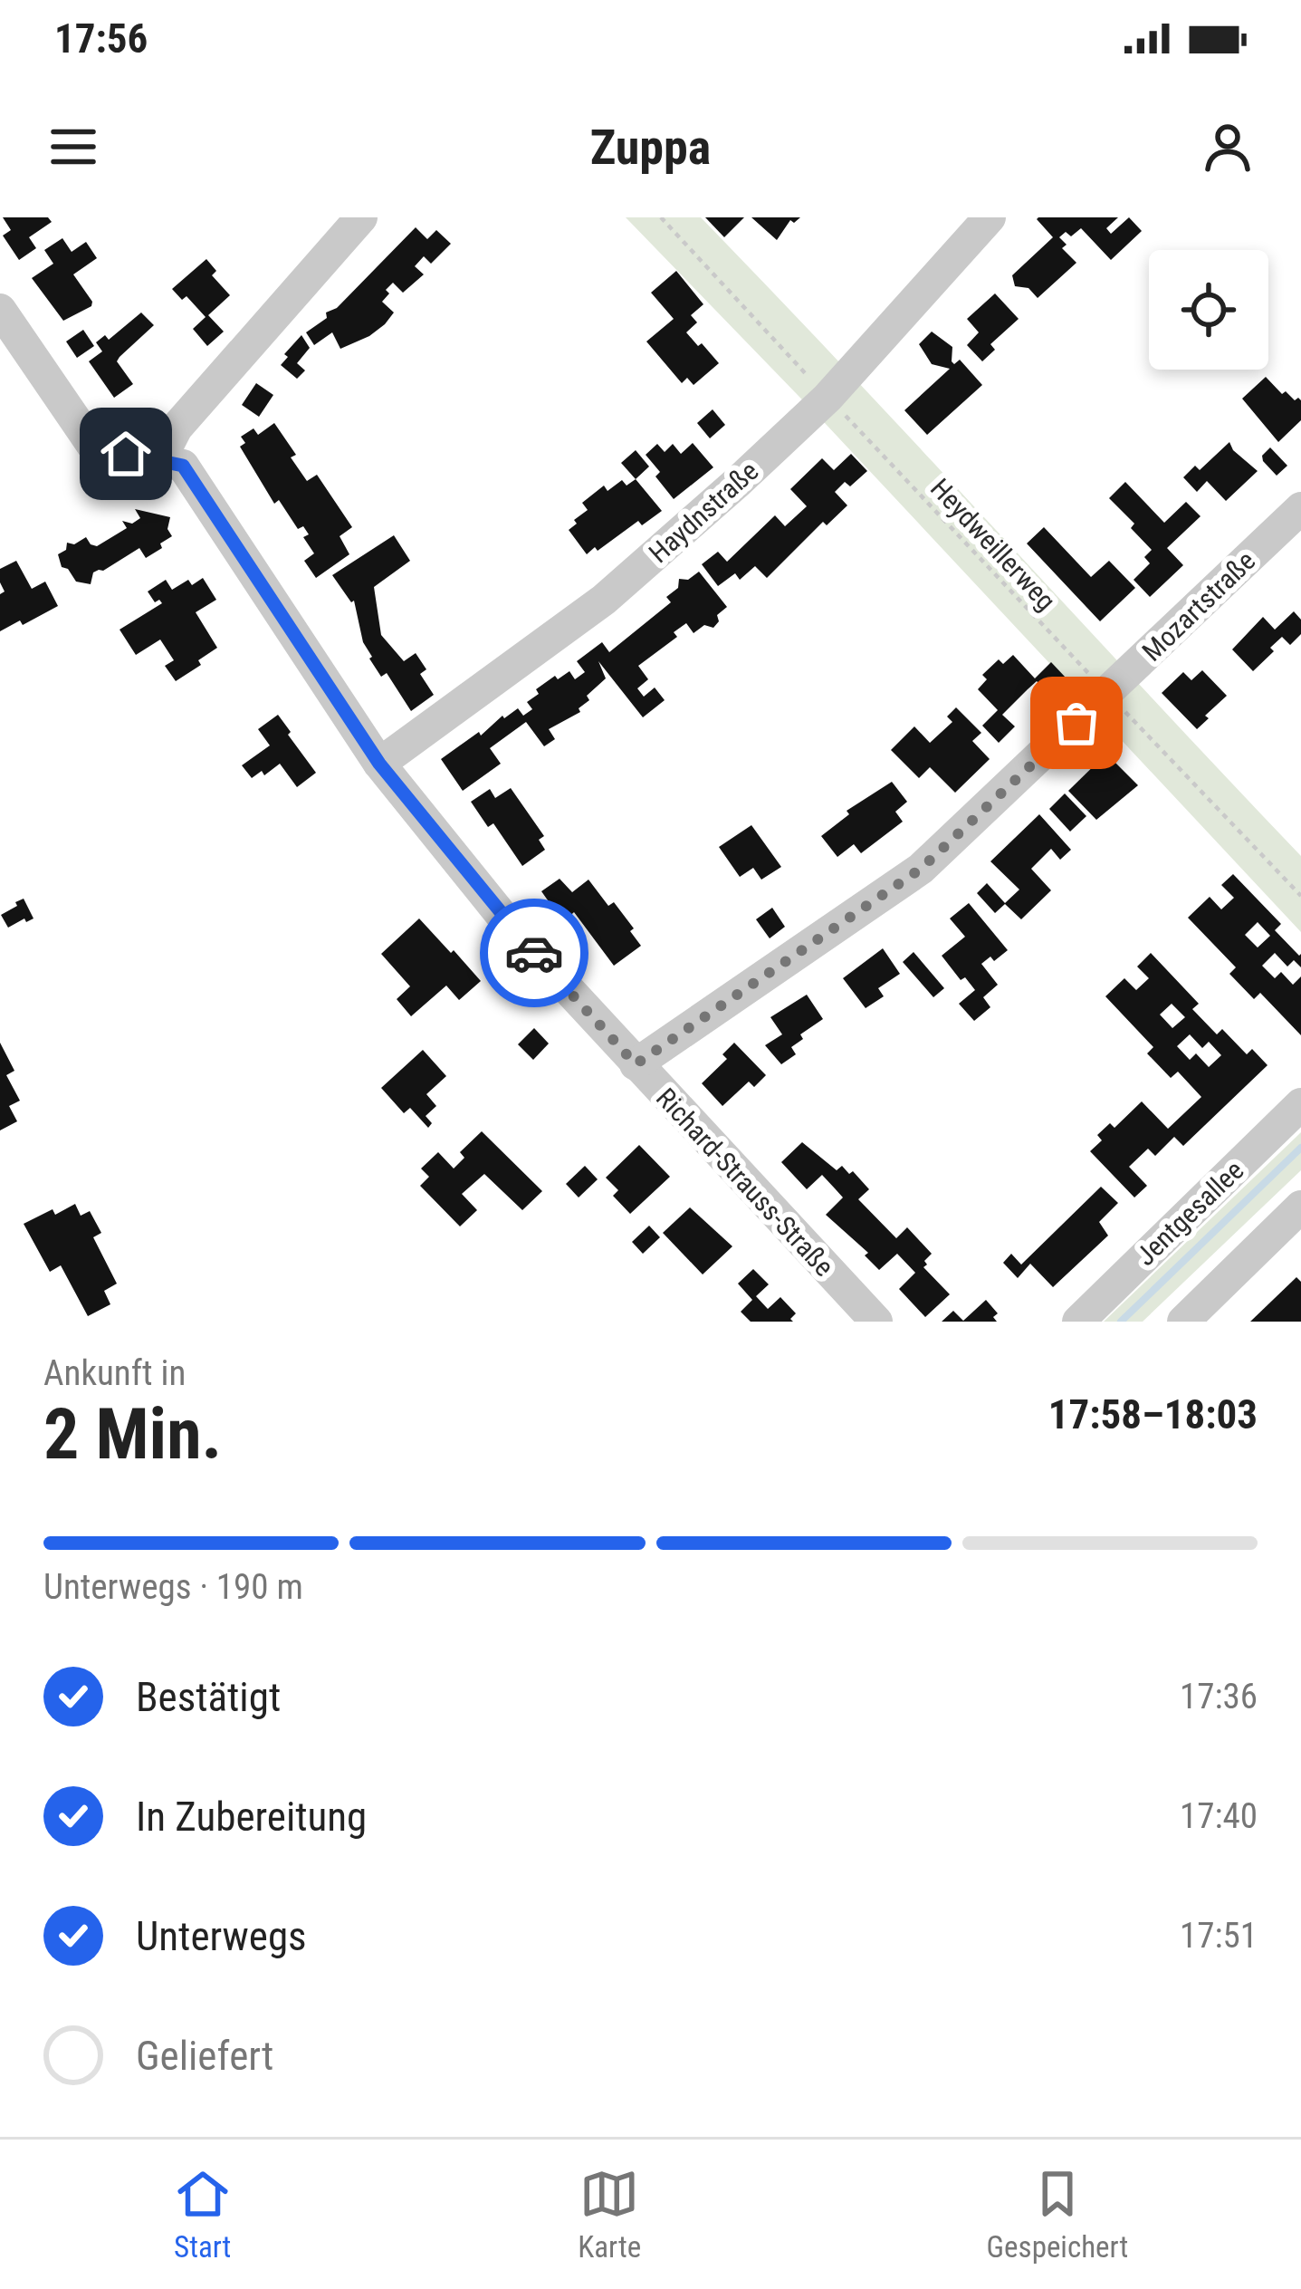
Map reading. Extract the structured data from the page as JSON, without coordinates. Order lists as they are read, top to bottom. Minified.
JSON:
{"streets":{"street":["Haydnstraße","Mozartstraße","Richard-Strauss-Straße","Jentgesallee"],"path":["Heydweillerweg"]},"crossings":[["Haydnstraße","Heydweillerweg"],["Haydnstraße","Richard-Strauss-Straße"],["Heydweillerweg","Mozartstraße"],["Mozartstraße","Richard-Strauss-Straße"]],"page":{"status":"17:56","header":"Zuppa","heading":["2 Min.","Ankunft in","17:58–18:03"],"bar":"Unterwegs · 190 m","list":[["Bestätigt","17:36"],["In Zubereitung","17:40"],["Unterwegs","17:51"],"Geliefert"],"tabs":["Start","Karte","Gespeichert"]}}
